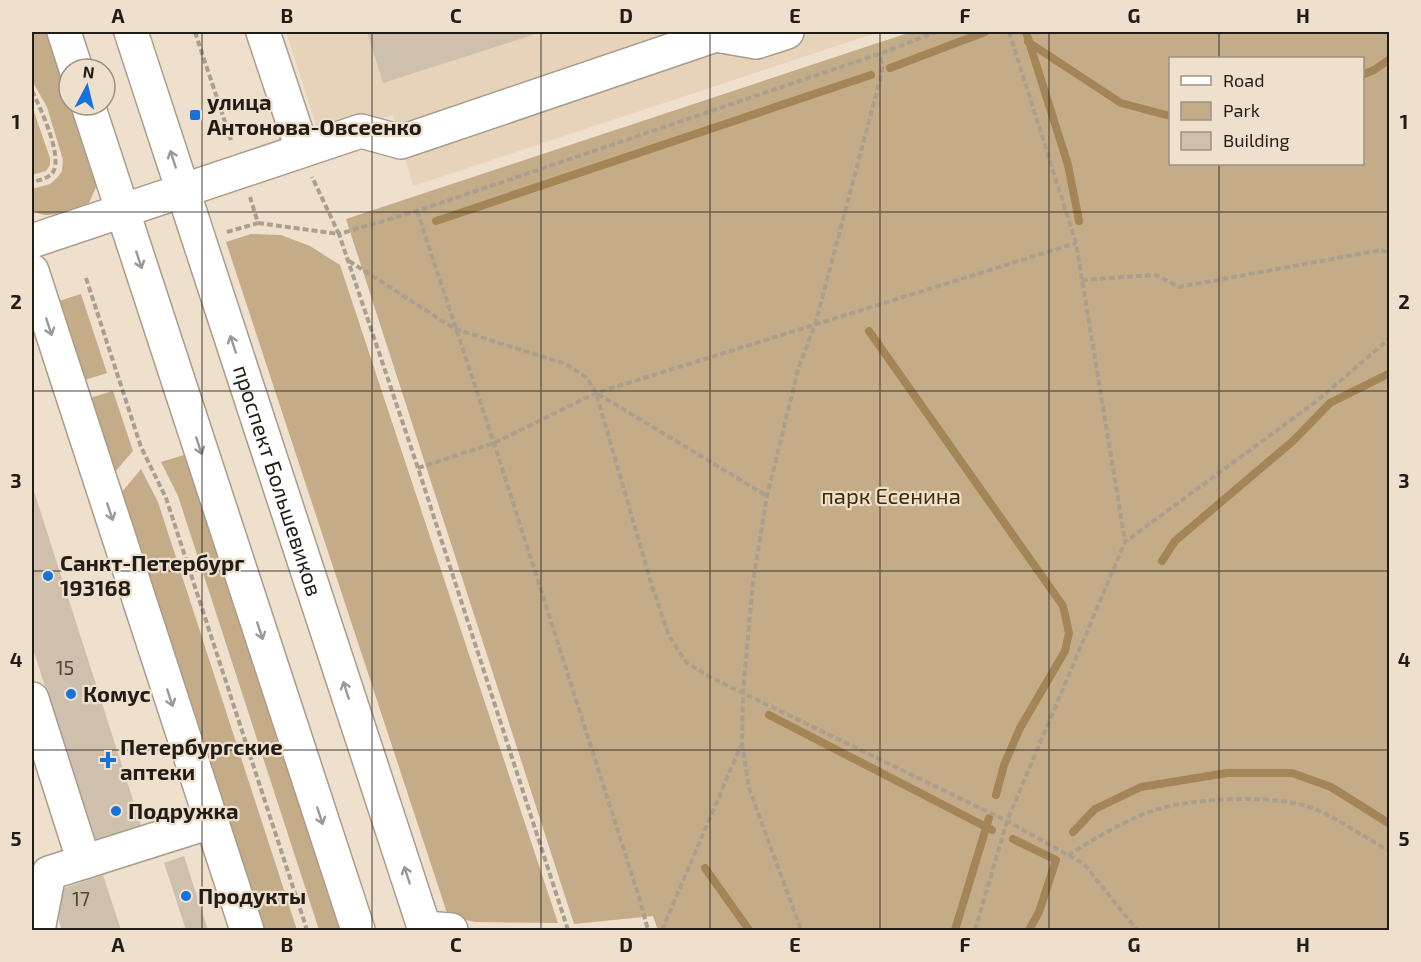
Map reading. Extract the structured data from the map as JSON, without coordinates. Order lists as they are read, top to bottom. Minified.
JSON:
{"streets":{"main road":["проспект Большевиков"]},"parks":["парк Есенина"],"places":{"transit":["улица Антонова-Овсеенко"],"other":["Санкт-Петербург 193168","Комус","Подружка","Продукты"],"health":["Петербургские аптеки"]},"house_numbers":["15","17"],"legend":["Road","Park","Building"],"north":"top","grid":{"columns":["A","B","C","D","E","F","G","H"],"rows":["1","2","3","4","5"]}}
